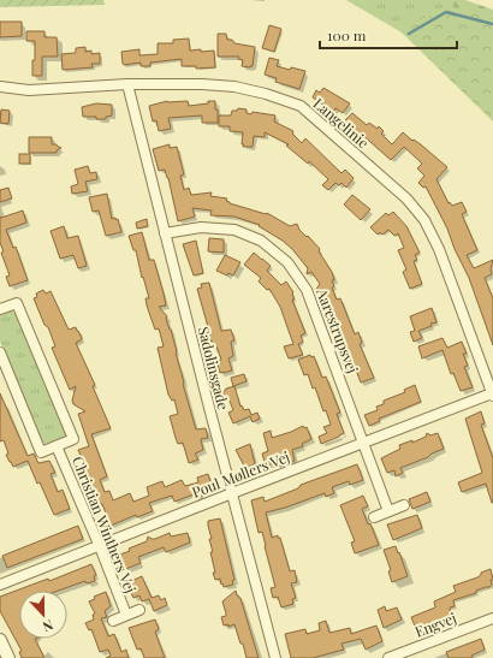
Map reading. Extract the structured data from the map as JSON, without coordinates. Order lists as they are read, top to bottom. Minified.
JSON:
{"streets":{"street":["Langelinie","Aarestrupsvej","Sadolinsgade","Poul Møllers Vej","Christian Winthers Vej","Engvej"]},"crossings":[["Langelinie","Sadolinsgade"],["Langelinie","Poul Møllers Vej"],["Aarestrupsvej","Sadolinsgade"],["Aarestrupsvej","Poul Møllers Vej"],["Sadolinsgade","Poul Møllers Vej"],["Poul Møllers Vej","Christian Winthers Vej"]],"scale_bar":"100 m","north":"bottom"}
